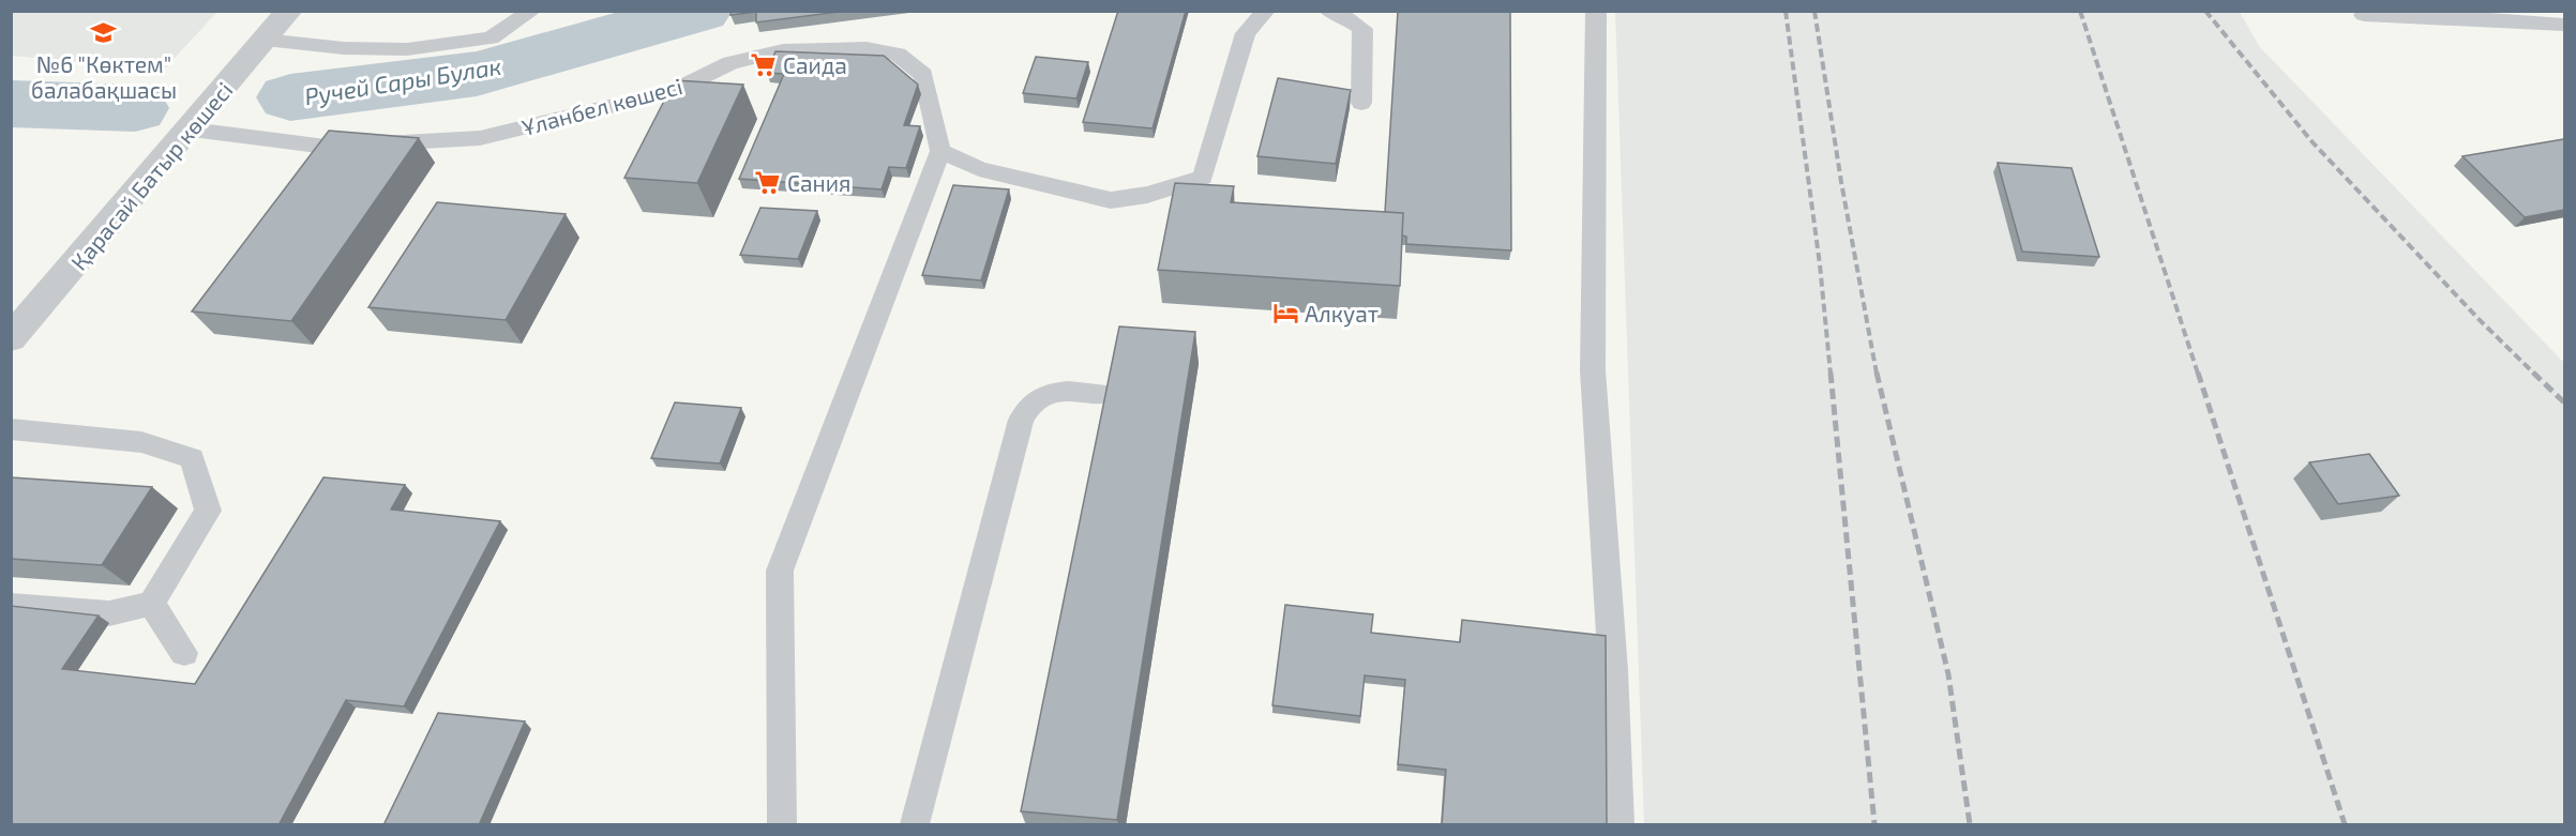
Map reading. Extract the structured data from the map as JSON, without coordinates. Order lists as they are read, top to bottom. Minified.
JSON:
{"streets":{"street":["Қарасай Батыр көшесі"],"lane":["Ұланбел көшесі"]},"crossings":[["Ұланбел көшесі","Қарасай Батыр көшесі"]],"water":["Ручей Сары Булак"],"places":{"school or university":["№6 \"Көктем\" балабақшасы"],"supermarket":["Саида","Сания"],"hotel":["Алкуат"]}}
